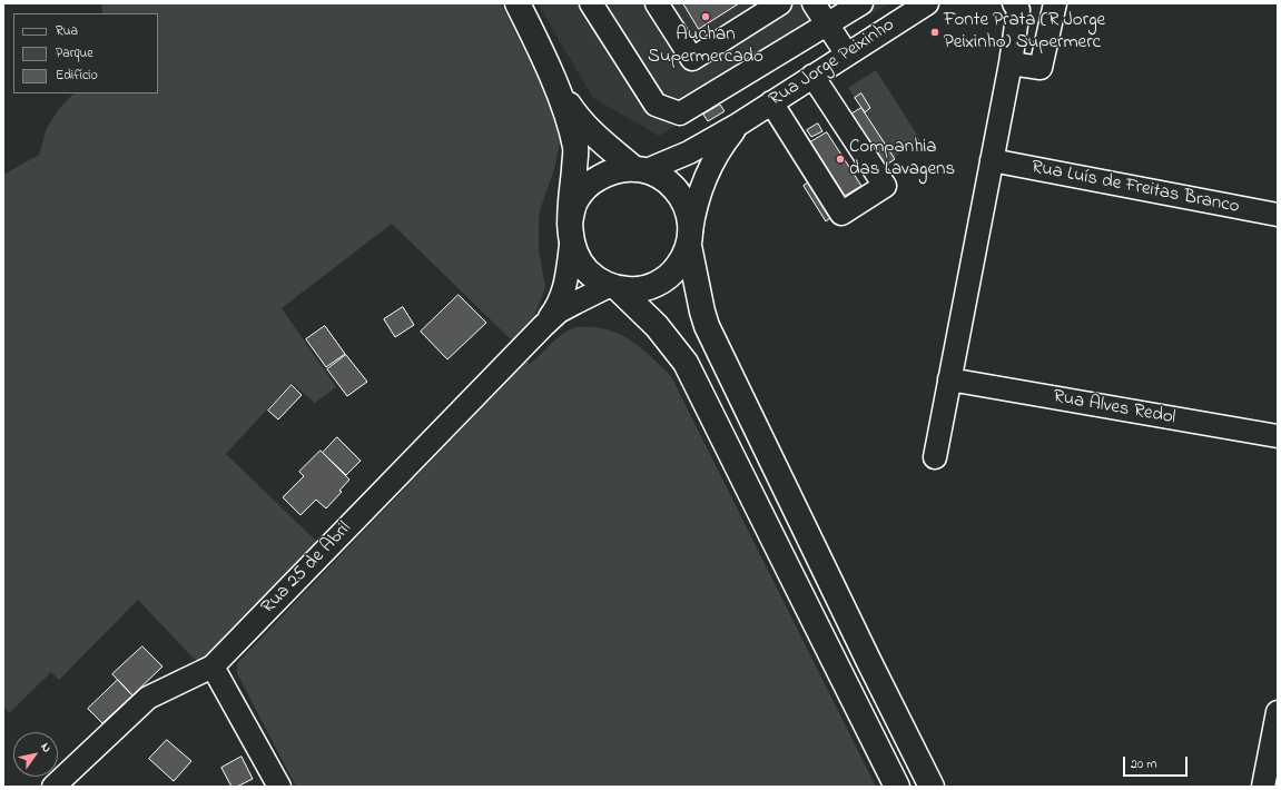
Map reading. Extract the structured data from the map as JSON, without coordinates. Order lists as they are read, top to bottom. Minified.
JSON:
{"streets":{"street":["Rua Jorge Peixinho","Rua Luís de Freitas Branco","Rua Alves Redol","Rua 25 de Abril"]},"places":["Auchan Supermercado","Fonte Prata (R Jorge Peixinho) Supermerc","Companhia das Lavagens"],"legend":["Rua","Parque","Edifício"],"scale_bar":"20 m","north":"top right"}
